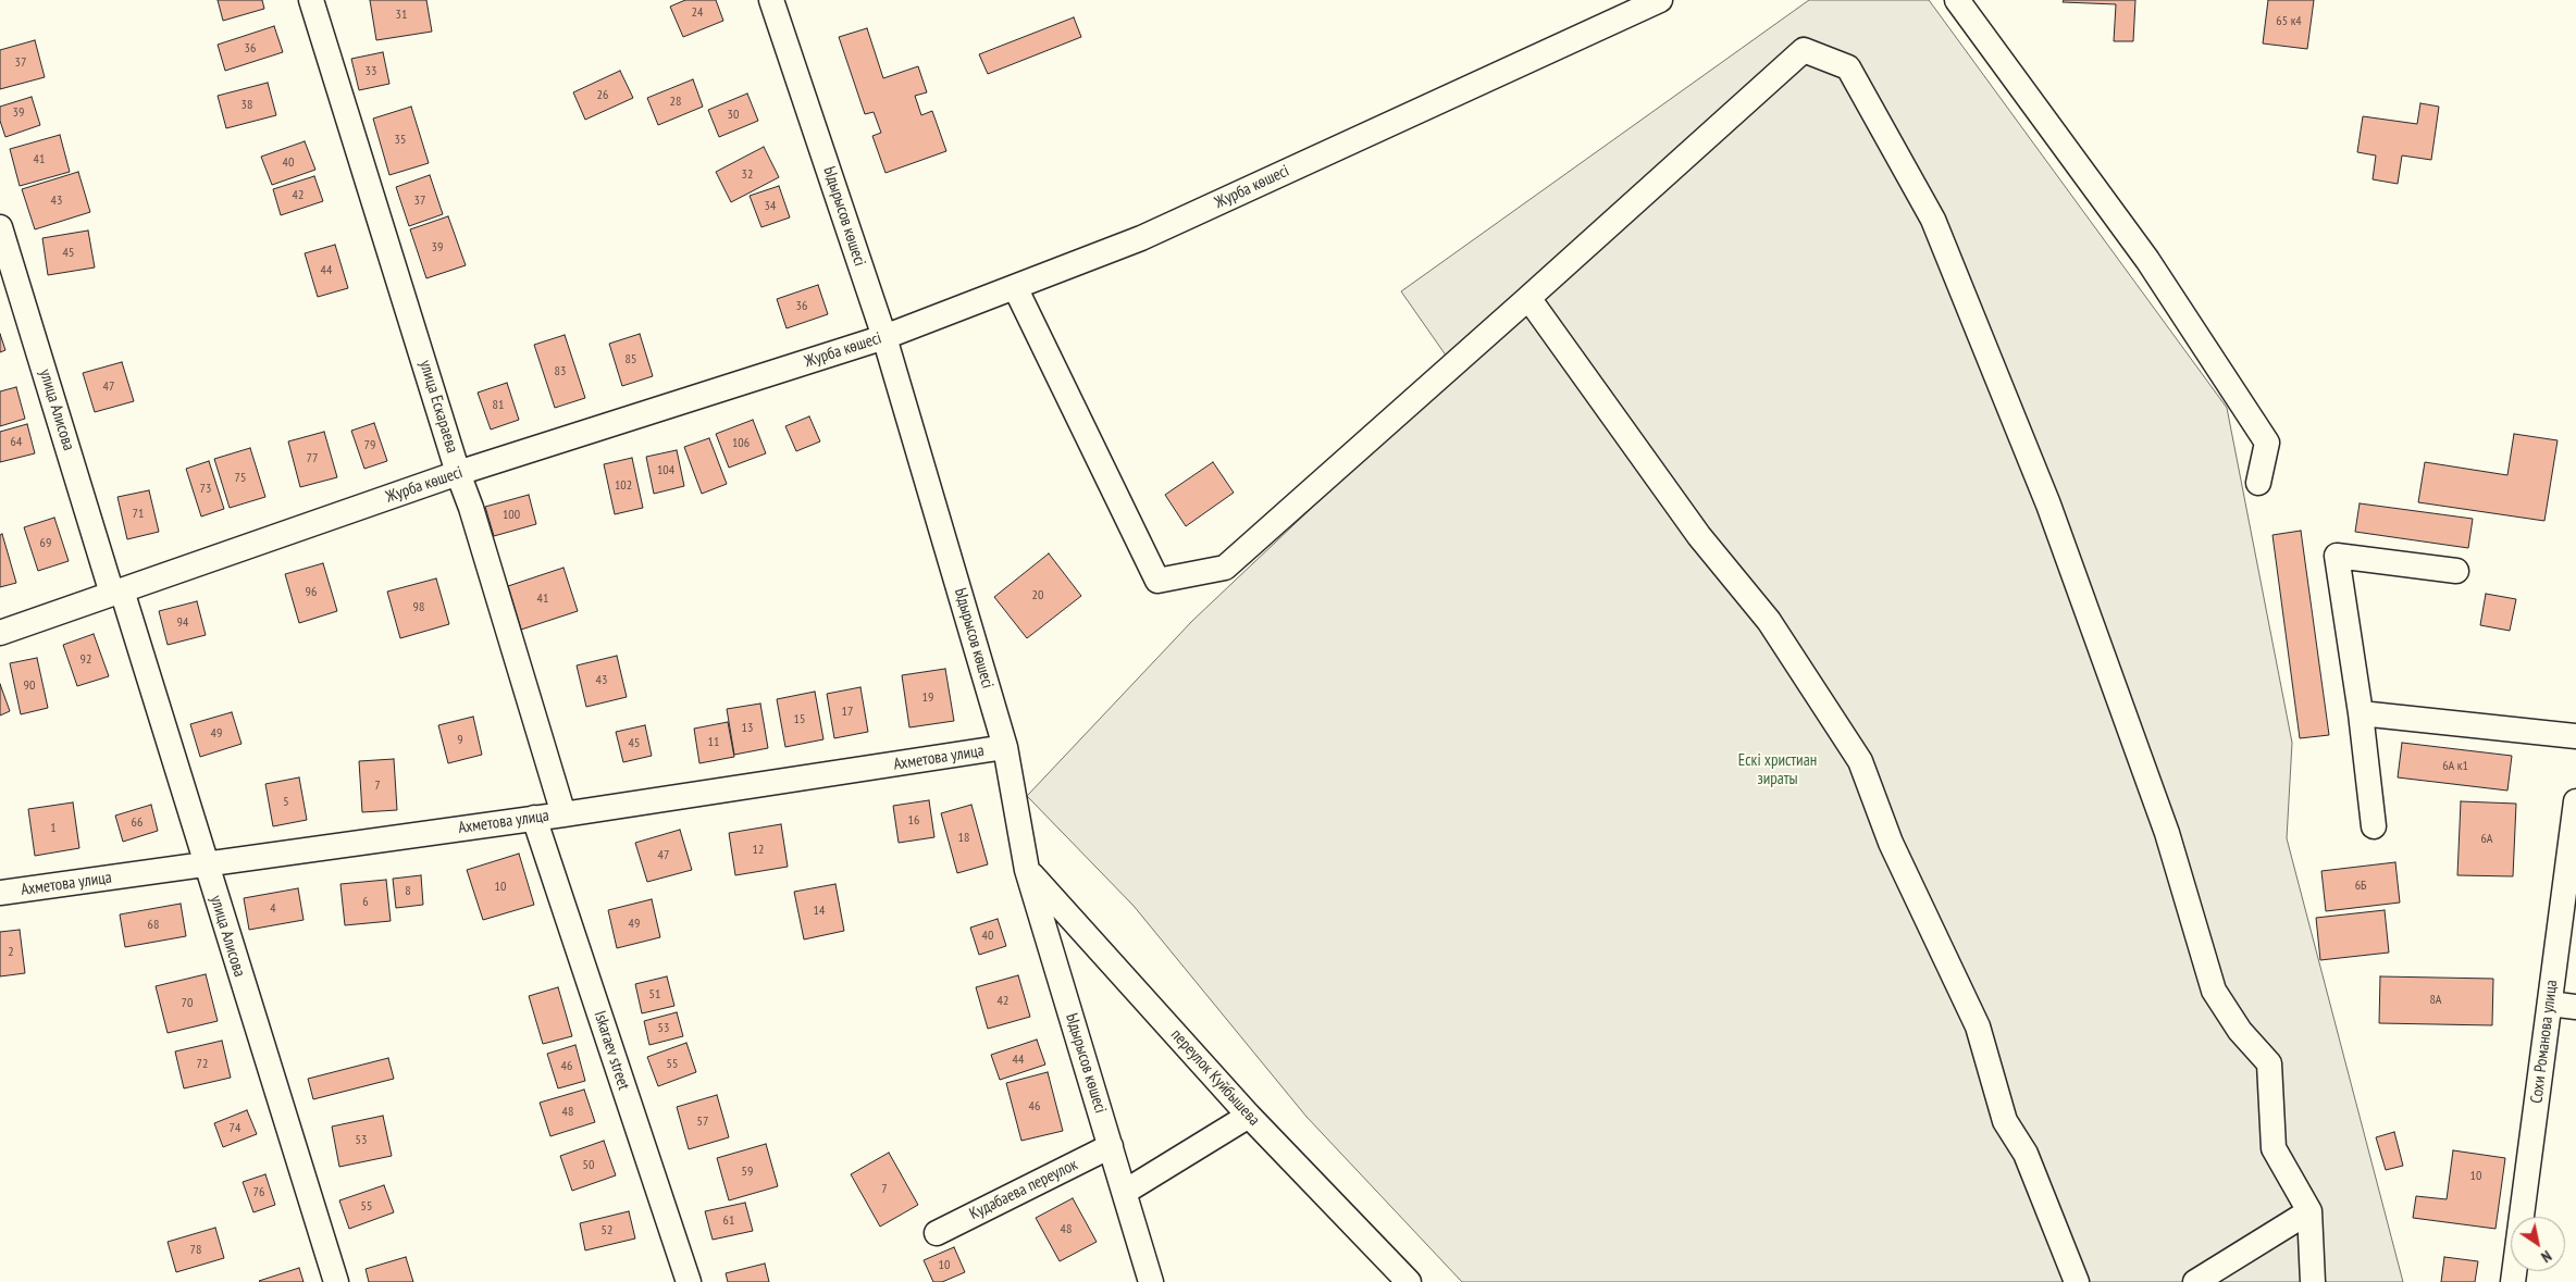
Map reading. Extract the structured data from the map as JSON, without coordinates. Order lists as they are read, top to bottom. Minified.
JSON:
{"streets":{"street":["Журба көшесі","Ыдырысов көшесі","улица Ескараева","улица Алисова","Ахметова улица","Сохи Романова улица","Iskaraev street","переулок Куйбышева","Кудабаева переулок"]},"crossings":[["Журба көшесі","Ыдырысов көшесі"],["Журба көшесі","улица Ескараева"],["Журба көшесі","улица Алисова"],["Ыдырысов көшесі","Ахметова улица"],["Ыдырысов көшесі","переулок Куйбышева"],["Ыдырысов көшесі","Кудабаева переулок"],["улица Ескараева","Ахметова улица"],["улица Алисова","Ахметова улица"],["Ахметова улица","Iskaraev street"]],"parks":["Ескі христиан зираты"],"house_numbers":["24","31","65 к4","36","37","33","26","28","38","39","30","35","41","40","32","42","43","37","34","39","45","44","36","85","83","47","81","64","106","79","77","104","75","102","73","71","100","69","96","20","41","98","94","92","43","90","19","17","15","13","49","9","11","45","6А к1","7","5","16","66","1","18","6А","12","47","6Б","10","8","6","4","14","49","68","40","2","51","8А","42","70","53","44","72","55","46","46","48","57","74","53","50","59","10","7","76","55","61","48","52","78","10"],"north":"bottom right"}
